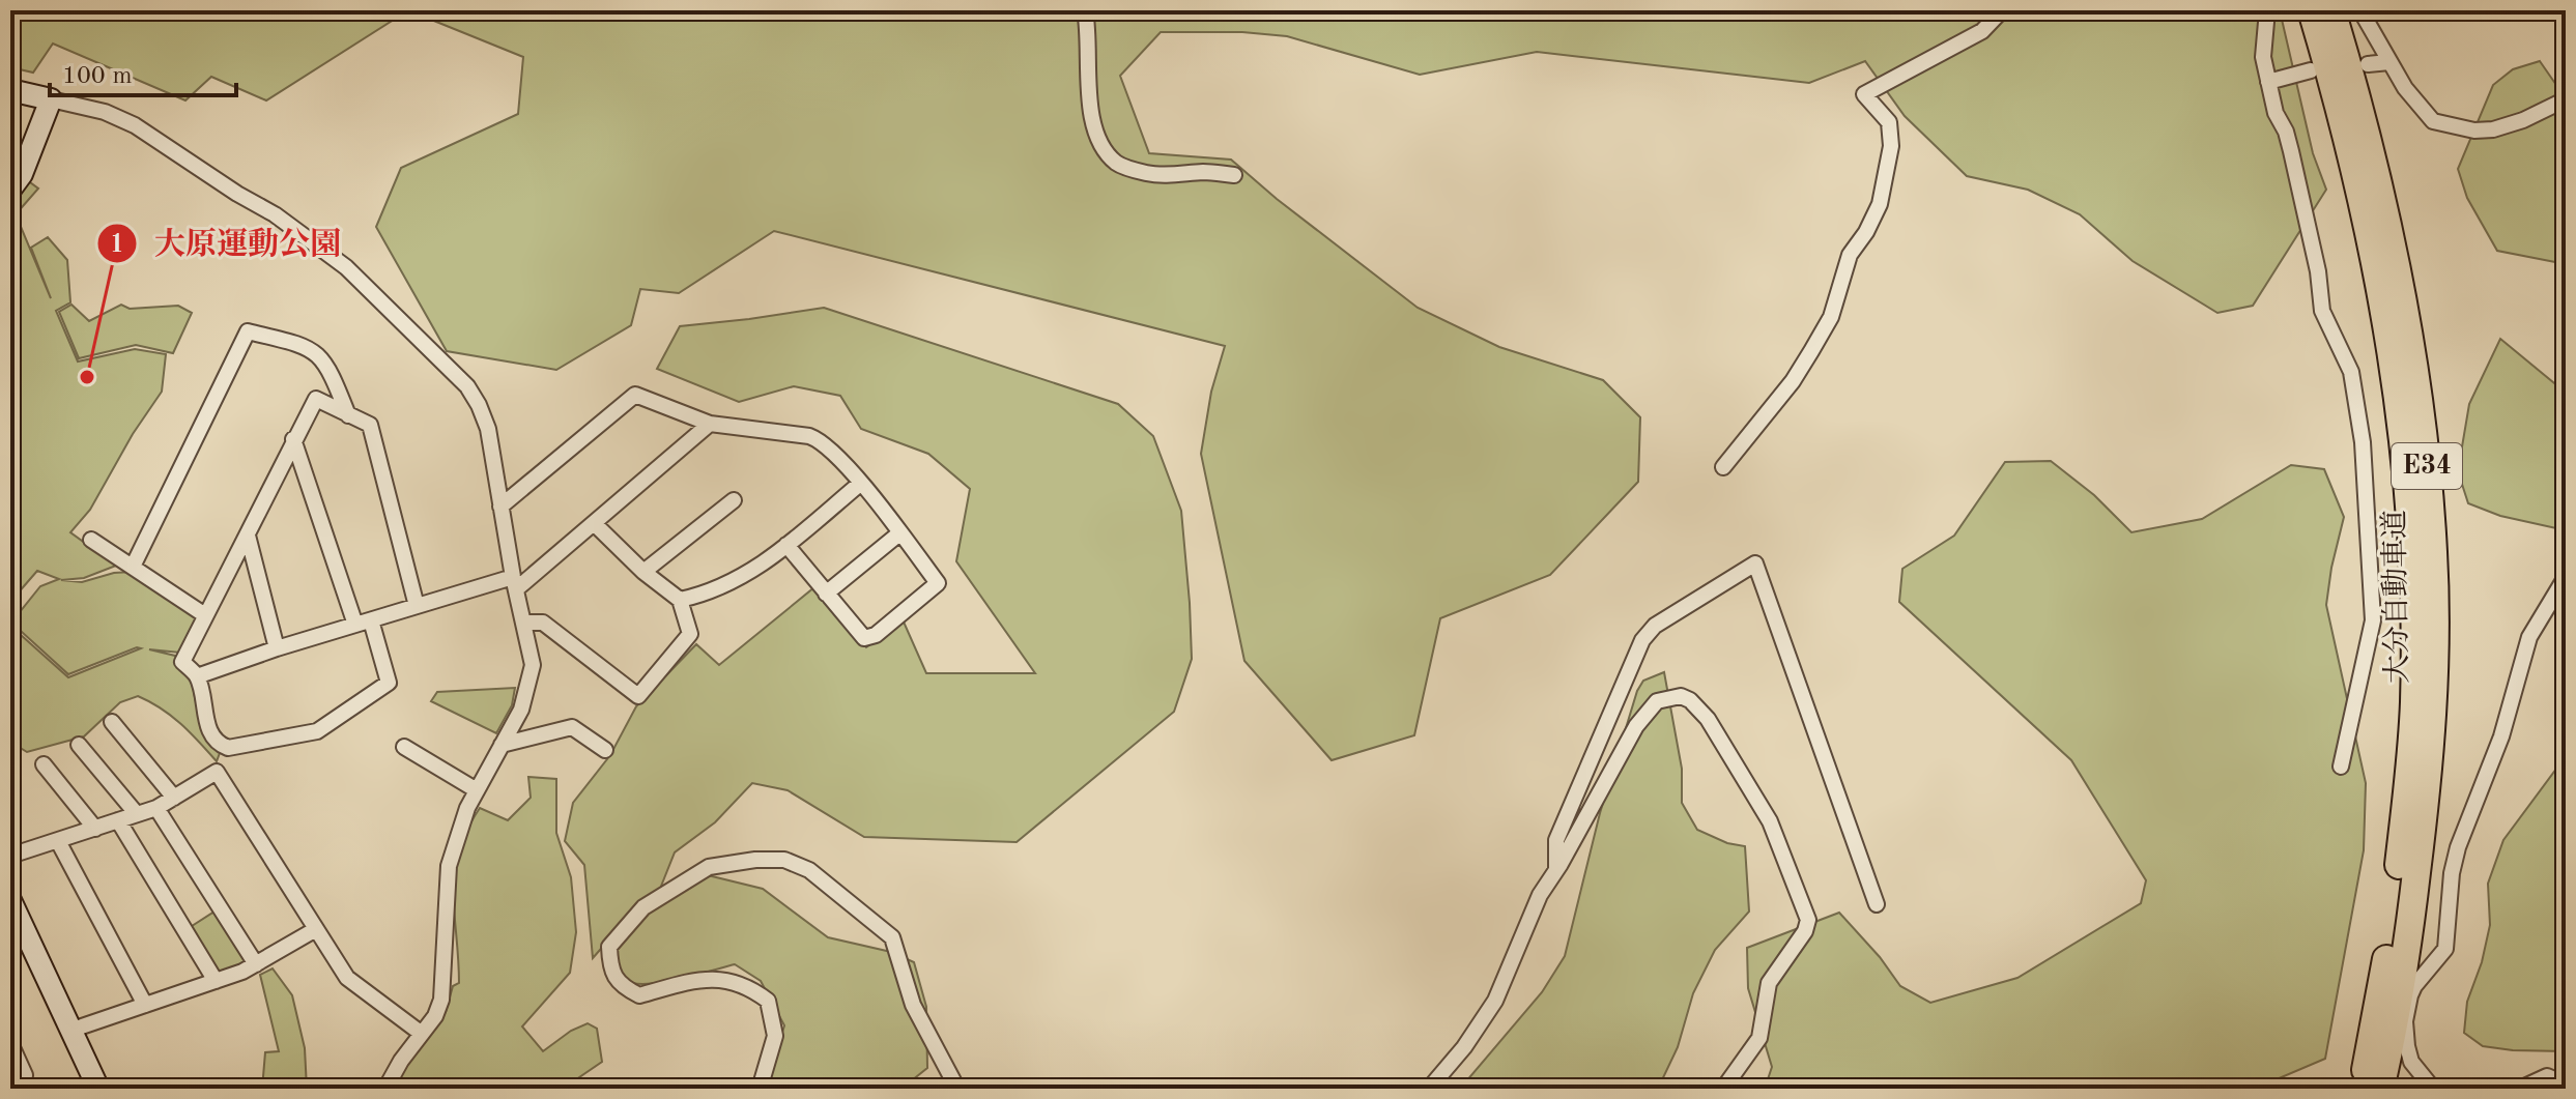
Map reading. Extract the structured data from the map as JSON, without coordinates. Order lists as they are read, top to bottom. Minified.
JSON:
{"streets":{"highway":["E34","大分自動車道"]},"places":["大原運動公園"],"scale_bar":"100 m"}
